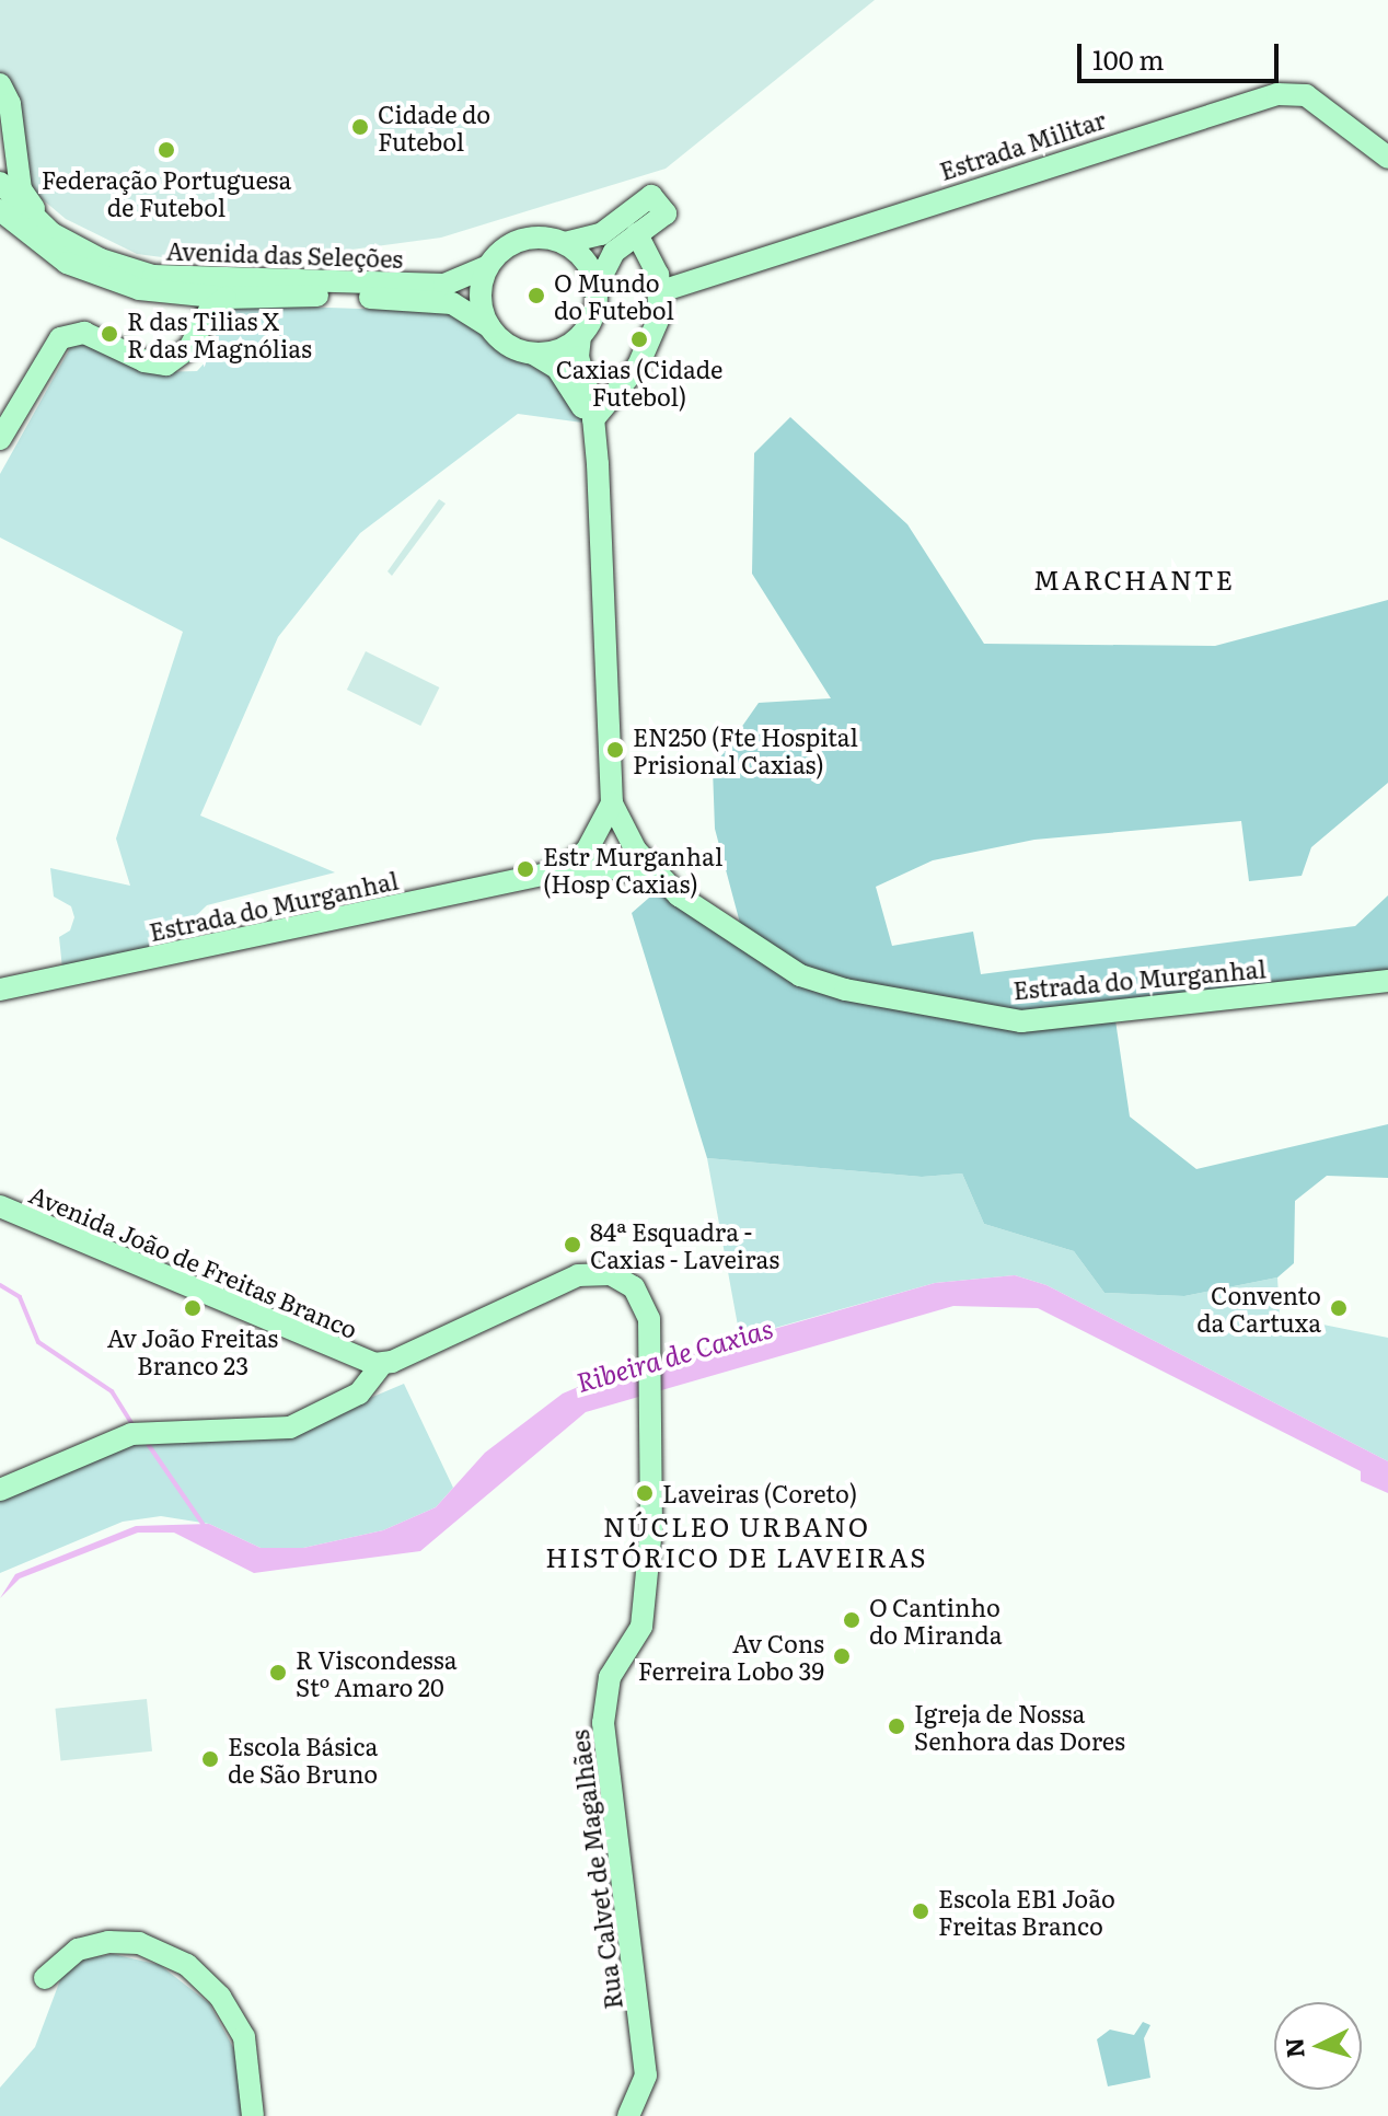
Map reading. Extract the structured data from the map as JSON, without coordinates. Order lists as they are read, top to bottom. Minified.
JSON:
{"streets":{"street":["Estrada Militar","Avenida das Seleções","Estrada do Murganhal","Avenida João de Freitas Branco","Rua Calvet de Magalhães"]},"crossings":[["Avenida João de Freitas Branco","Rua Calvet de Magalhães"]],"districts":["MARCHANTE","NÚCLEO URBANO HISTÓRICO DE LAVEIRAS"],"water":["Ribeira de Caxias"],"places":["Cidade do Futebol","Federação Portuguesa de Futebol","O Mundo do Futebol","R das Tilias X R das Magnólias","Caxias (Cidade Futebol)","EN250 (Fte Hospital Prisional Caxias)","Estr Murganhal (Hosp Caxias)","84ª Esquadra - Caxias - Laveiras","Av João Freitas Branco 23","Convento da Cartuxa","Laveiras (Coreto)","O Cantinho do Miranda","Av Cons Ferreira Lobo 39","R Viscondessa Stº Amaro 20","Igreja de Nossa Senhora das Dores","Escola Básica de São Bruno","Escola EB1 João Freitas Branco"],"scale_bar":"100 m","north":"left"}
